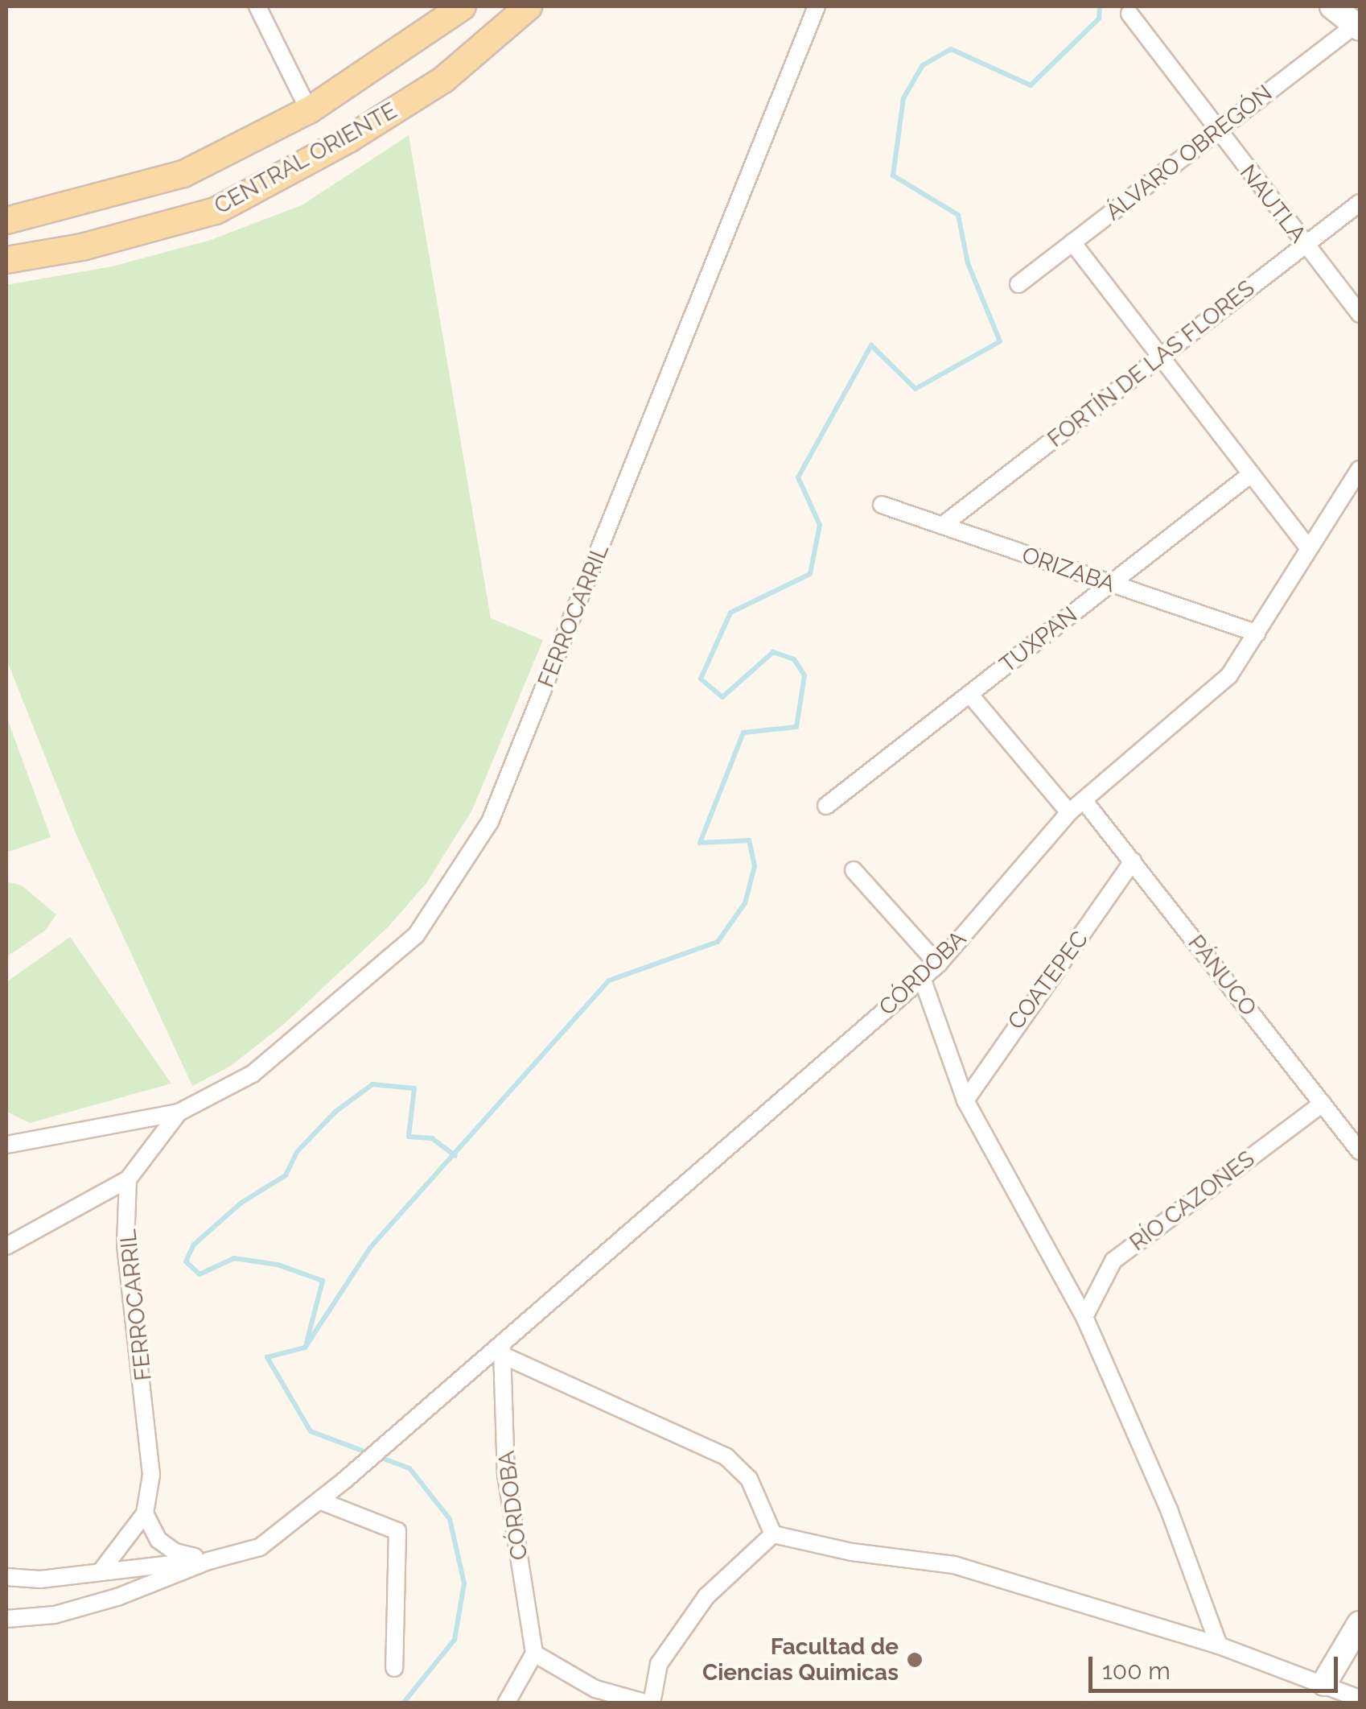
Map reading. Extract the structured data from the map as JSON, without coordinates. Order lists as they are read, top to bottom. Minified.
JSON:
{"streets":{"main road":["CENTRAL ORIENTE"],"street":["ÁLVARO OBREGÓN","NAUTLA","FORTÍN DE LAS FLORES","ORIZABA","FERROCARRIL","TUXPAN","CÓRDOBA","PÁNUCO","COATEPEC","RÍO CAZONES"]},"crossings":[["ÁLVARO OBREGÓN","NAUTLA"],["NAUTLA","FORTÍN DE LAS FLORES"],["FORTÍN DE LAS FLORES","ORIZABA"],["ORIZABA","TUXPAN"],["ORIZABA","CÓRDOBA"],["CÓRDOBA","PÁNUCO"],["PÁNUCO","COATEPEC"],["PÁNUCO","RÍO CAZONES"]],"places":["Facultad de Ciencias Quimicas"],"scale_bar":"100 m"}
